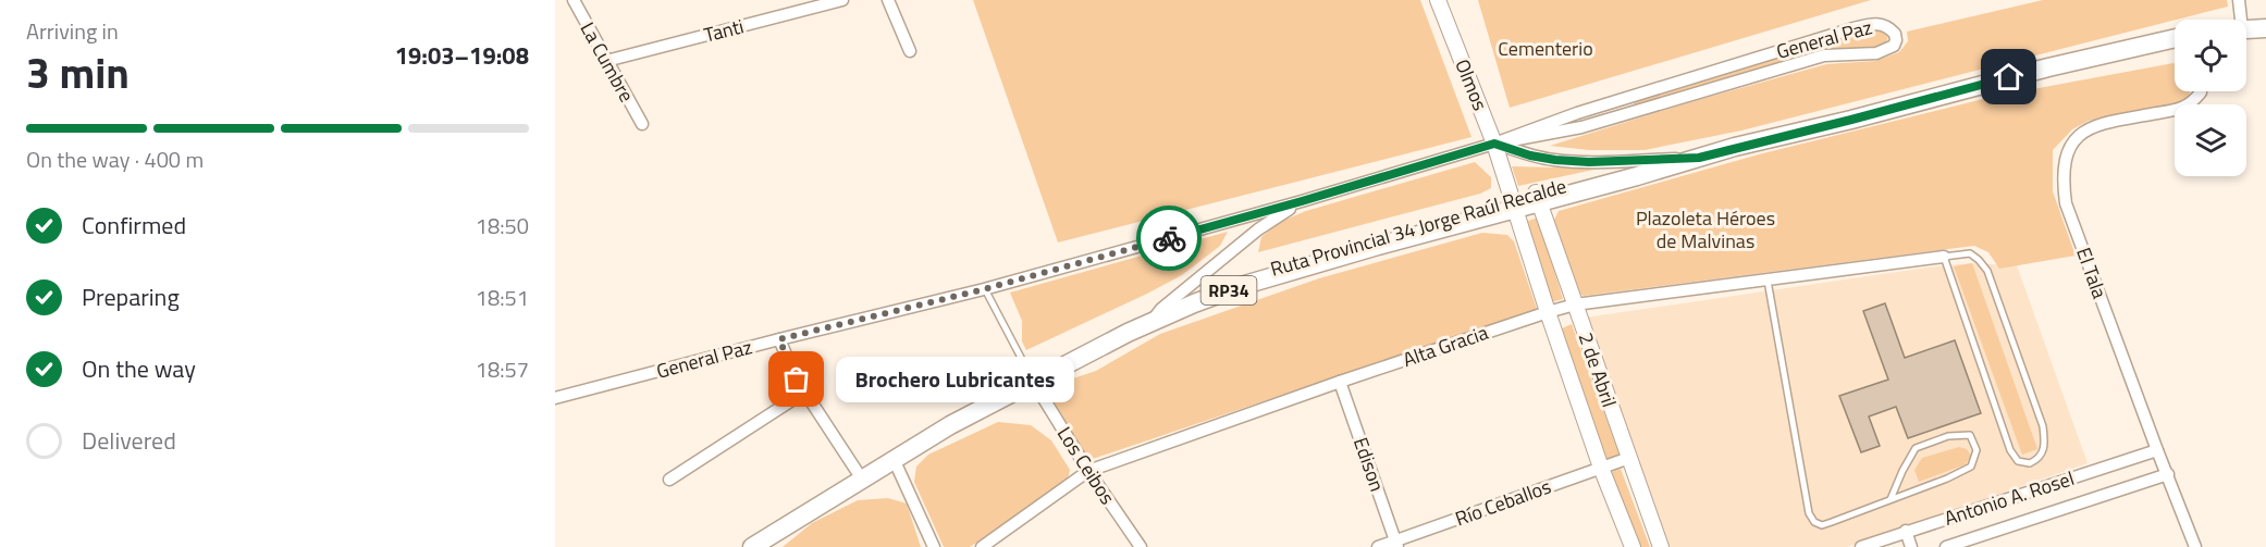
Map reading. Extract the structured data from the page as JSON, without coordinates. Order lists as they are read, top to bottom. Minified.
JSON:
{"streets":{"main road":["Ruta Provincial 34 Jorge Raúl Recalde","RP34"],"street":["Tanti","General Paz","La Cumbre","Olmos","El Tala","Alta Gracia","2 de Abril","Edison","Los Ceibos","Antonio A. Rosel","Río Ceballos"]},"crossings":[["Tanti","La Cumbre"],["General Paz","Olmos"],["Olmos","Ruta Provincial 34 Jorge Raúl Recalde"],["Olmos","2 de Abril"],["Ruta Provincial 34 Jorge Raúl Recalde","2 de Abril"],["Ruta Provincial 34 Jorge Raúl Recalde","Los Ceibos"],["El Tala","Antonio A. Rosel"],["Alta Gracia","2 de Abril"],["Alta Gracia","Edison"],["Alta Gracia","Los Ceibos"],["2 de Abril","Río Ceballos"],["Edison","Río Ceballos"]],"parks":["Cementerio","Plazoleta Héroes de Malvinas"],"places":["Brochero Lubricantes"],"page":{"heading":["3 min","Arriving in","19:03–19:08"],"bar":"On the way · 400 m","list":[["Confirmed","18:50"],["Preparing","18:51"],["On the way","18:57"],"Delivered"],"bubble":"Brochero Lubricantes"}}
